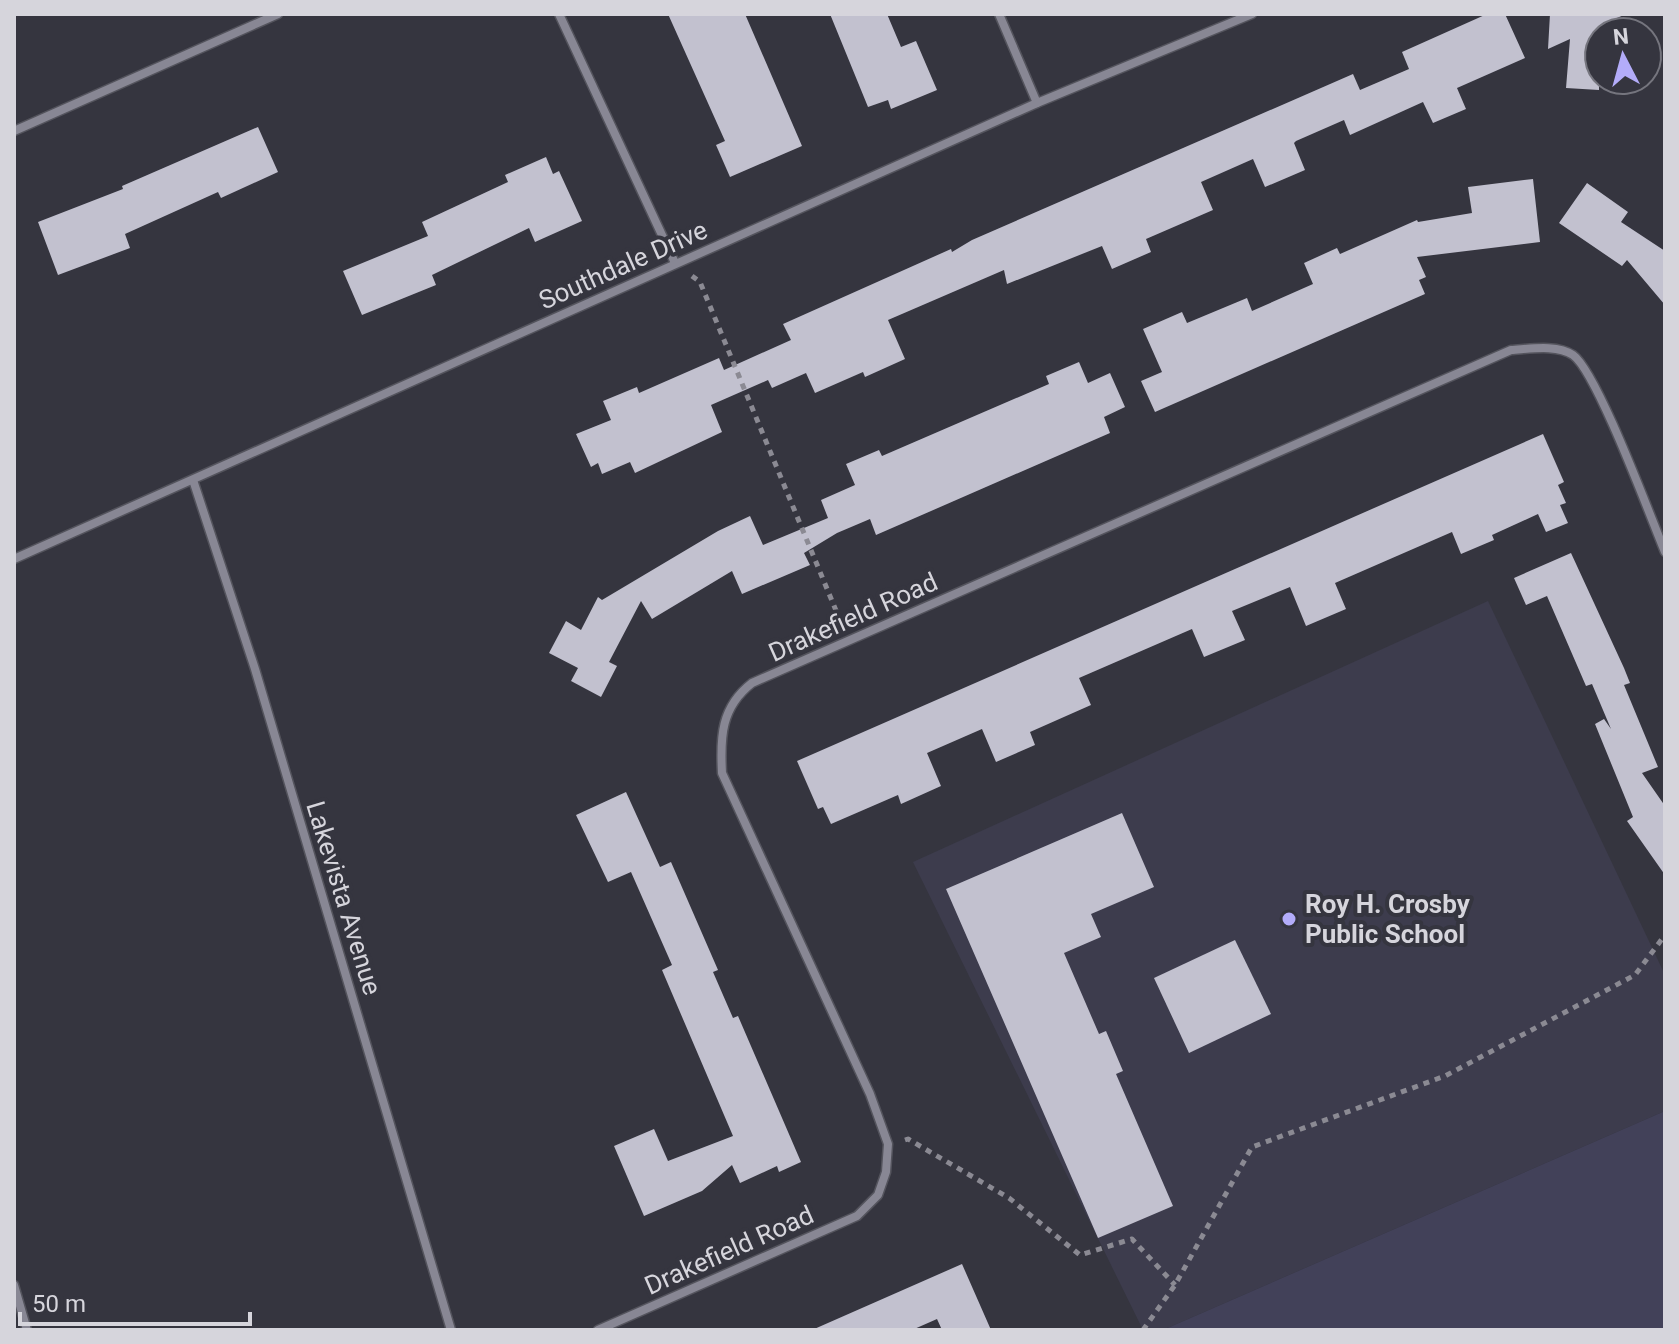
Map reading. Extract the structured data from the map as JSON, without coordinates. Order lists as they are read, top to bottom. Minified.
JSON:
{"streets":{"street":["Southdale Drive","Drakefield Road","Lakevista Avenue"]},"crossings":[["Southdale Drive","Lakevista Avenue"]],"places":["Roy H. Crosby Public School"],"scale_bar":"50 m","north":"top"}
